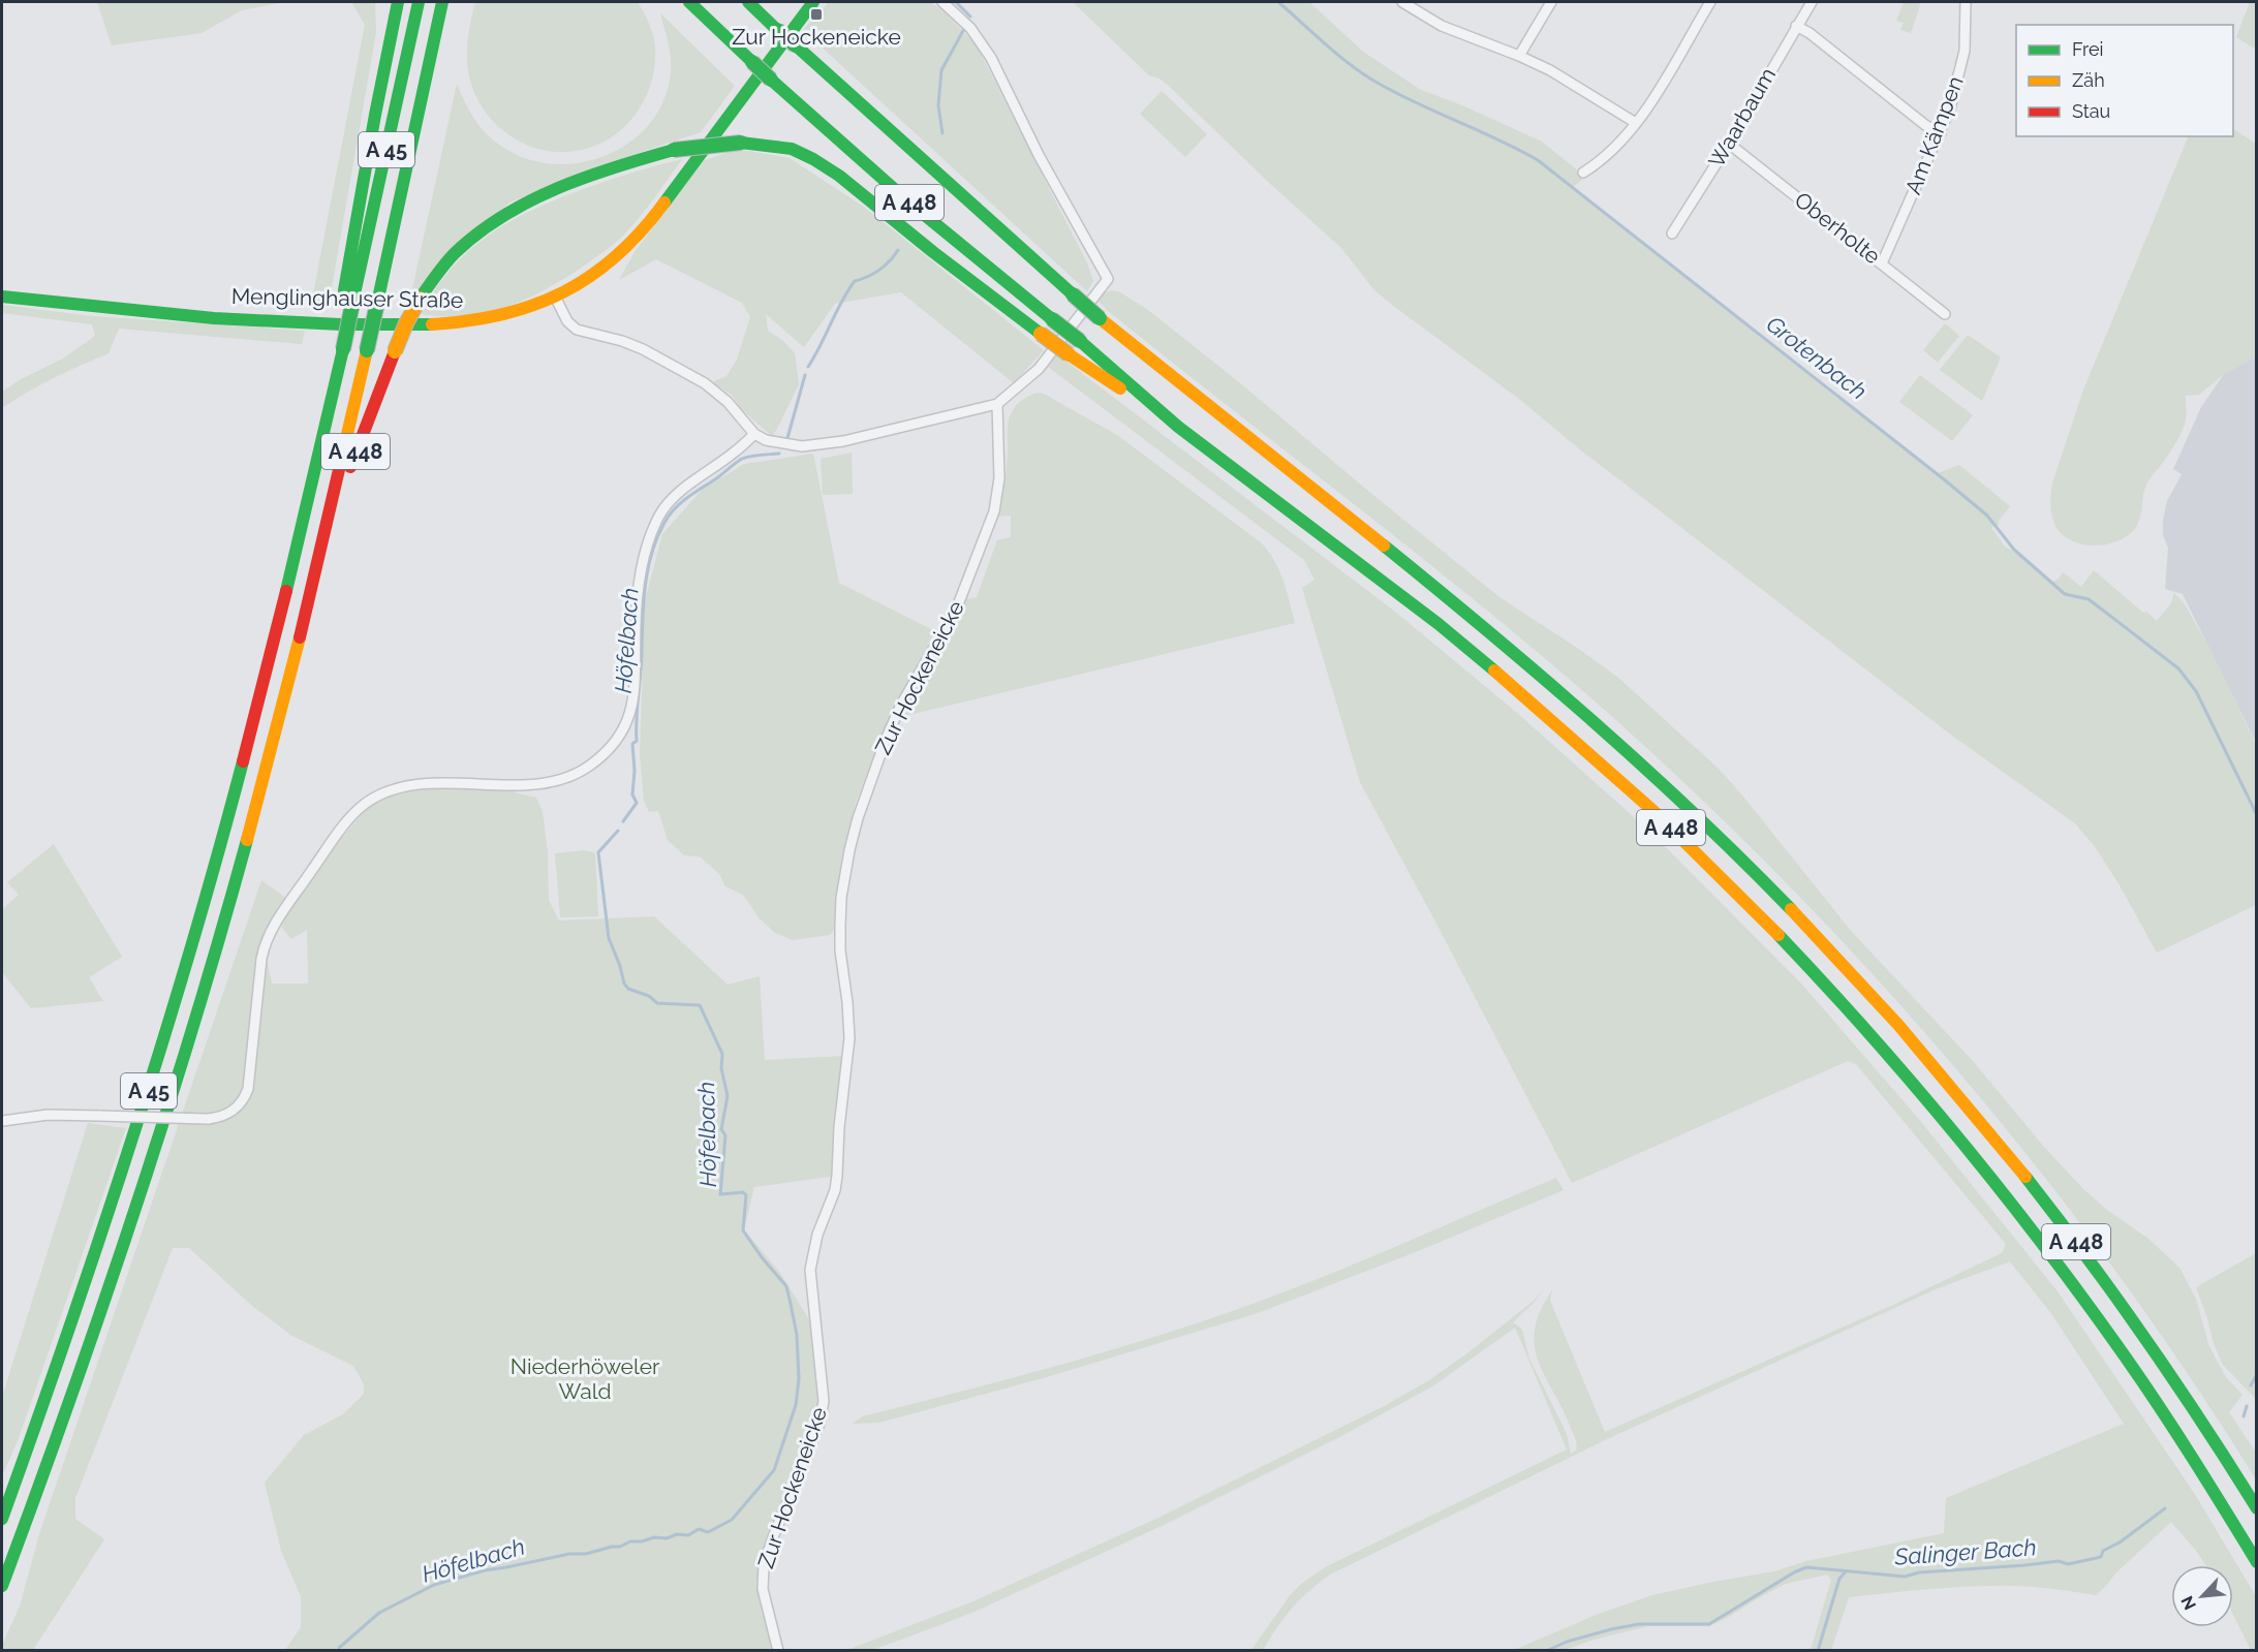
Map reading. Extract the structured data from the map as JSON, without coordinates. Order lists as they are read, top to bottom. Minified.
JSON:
{"streets":{"main road":["A 45","A 448","Menglinghauser Straße"],"street":["Waarbaum","Am Kämpen","Oberholte","Zur Hockeneicke"]},"crossings":[["Waarbaum","Oberholte"],["Am Kämpen","Oberholte"],["A 45","A 448"]],"water":["Grotenbach","Höfelbach","Salinger Bach"],"parks":["Niederhöweler Wald"],"places":{"transit":["Zur Hockeneicke"]},"legend":["Frei","Zäh","Stau"],"north":"bottom left"}
